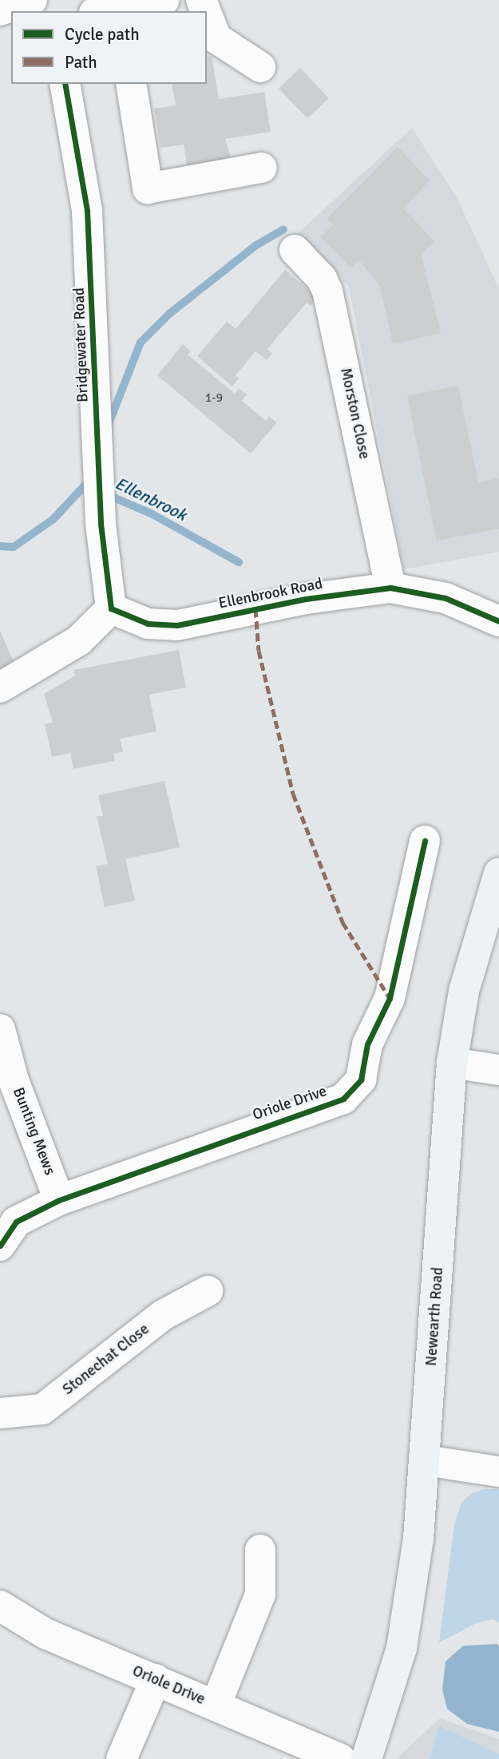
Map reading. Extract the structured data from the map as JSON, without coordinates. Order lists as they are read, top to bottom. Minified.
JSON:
{"streets":{"main road":["Newearth Road"],"street":["Bridgewater Road","Morston Close","Ellenbrook Road","Oriole Drive","Bunting Mews","Stonechat Close"]},"crossings":[["Bridgewater Road","Ellenbrook Road"],["Morston Close","Ellenbrook Road"],["Oriole Drive","Bunting Mews"]],"water":["Ellenbrook"],"house_numbers":["1-9"],"legend":["Cycle path","Path"]}
